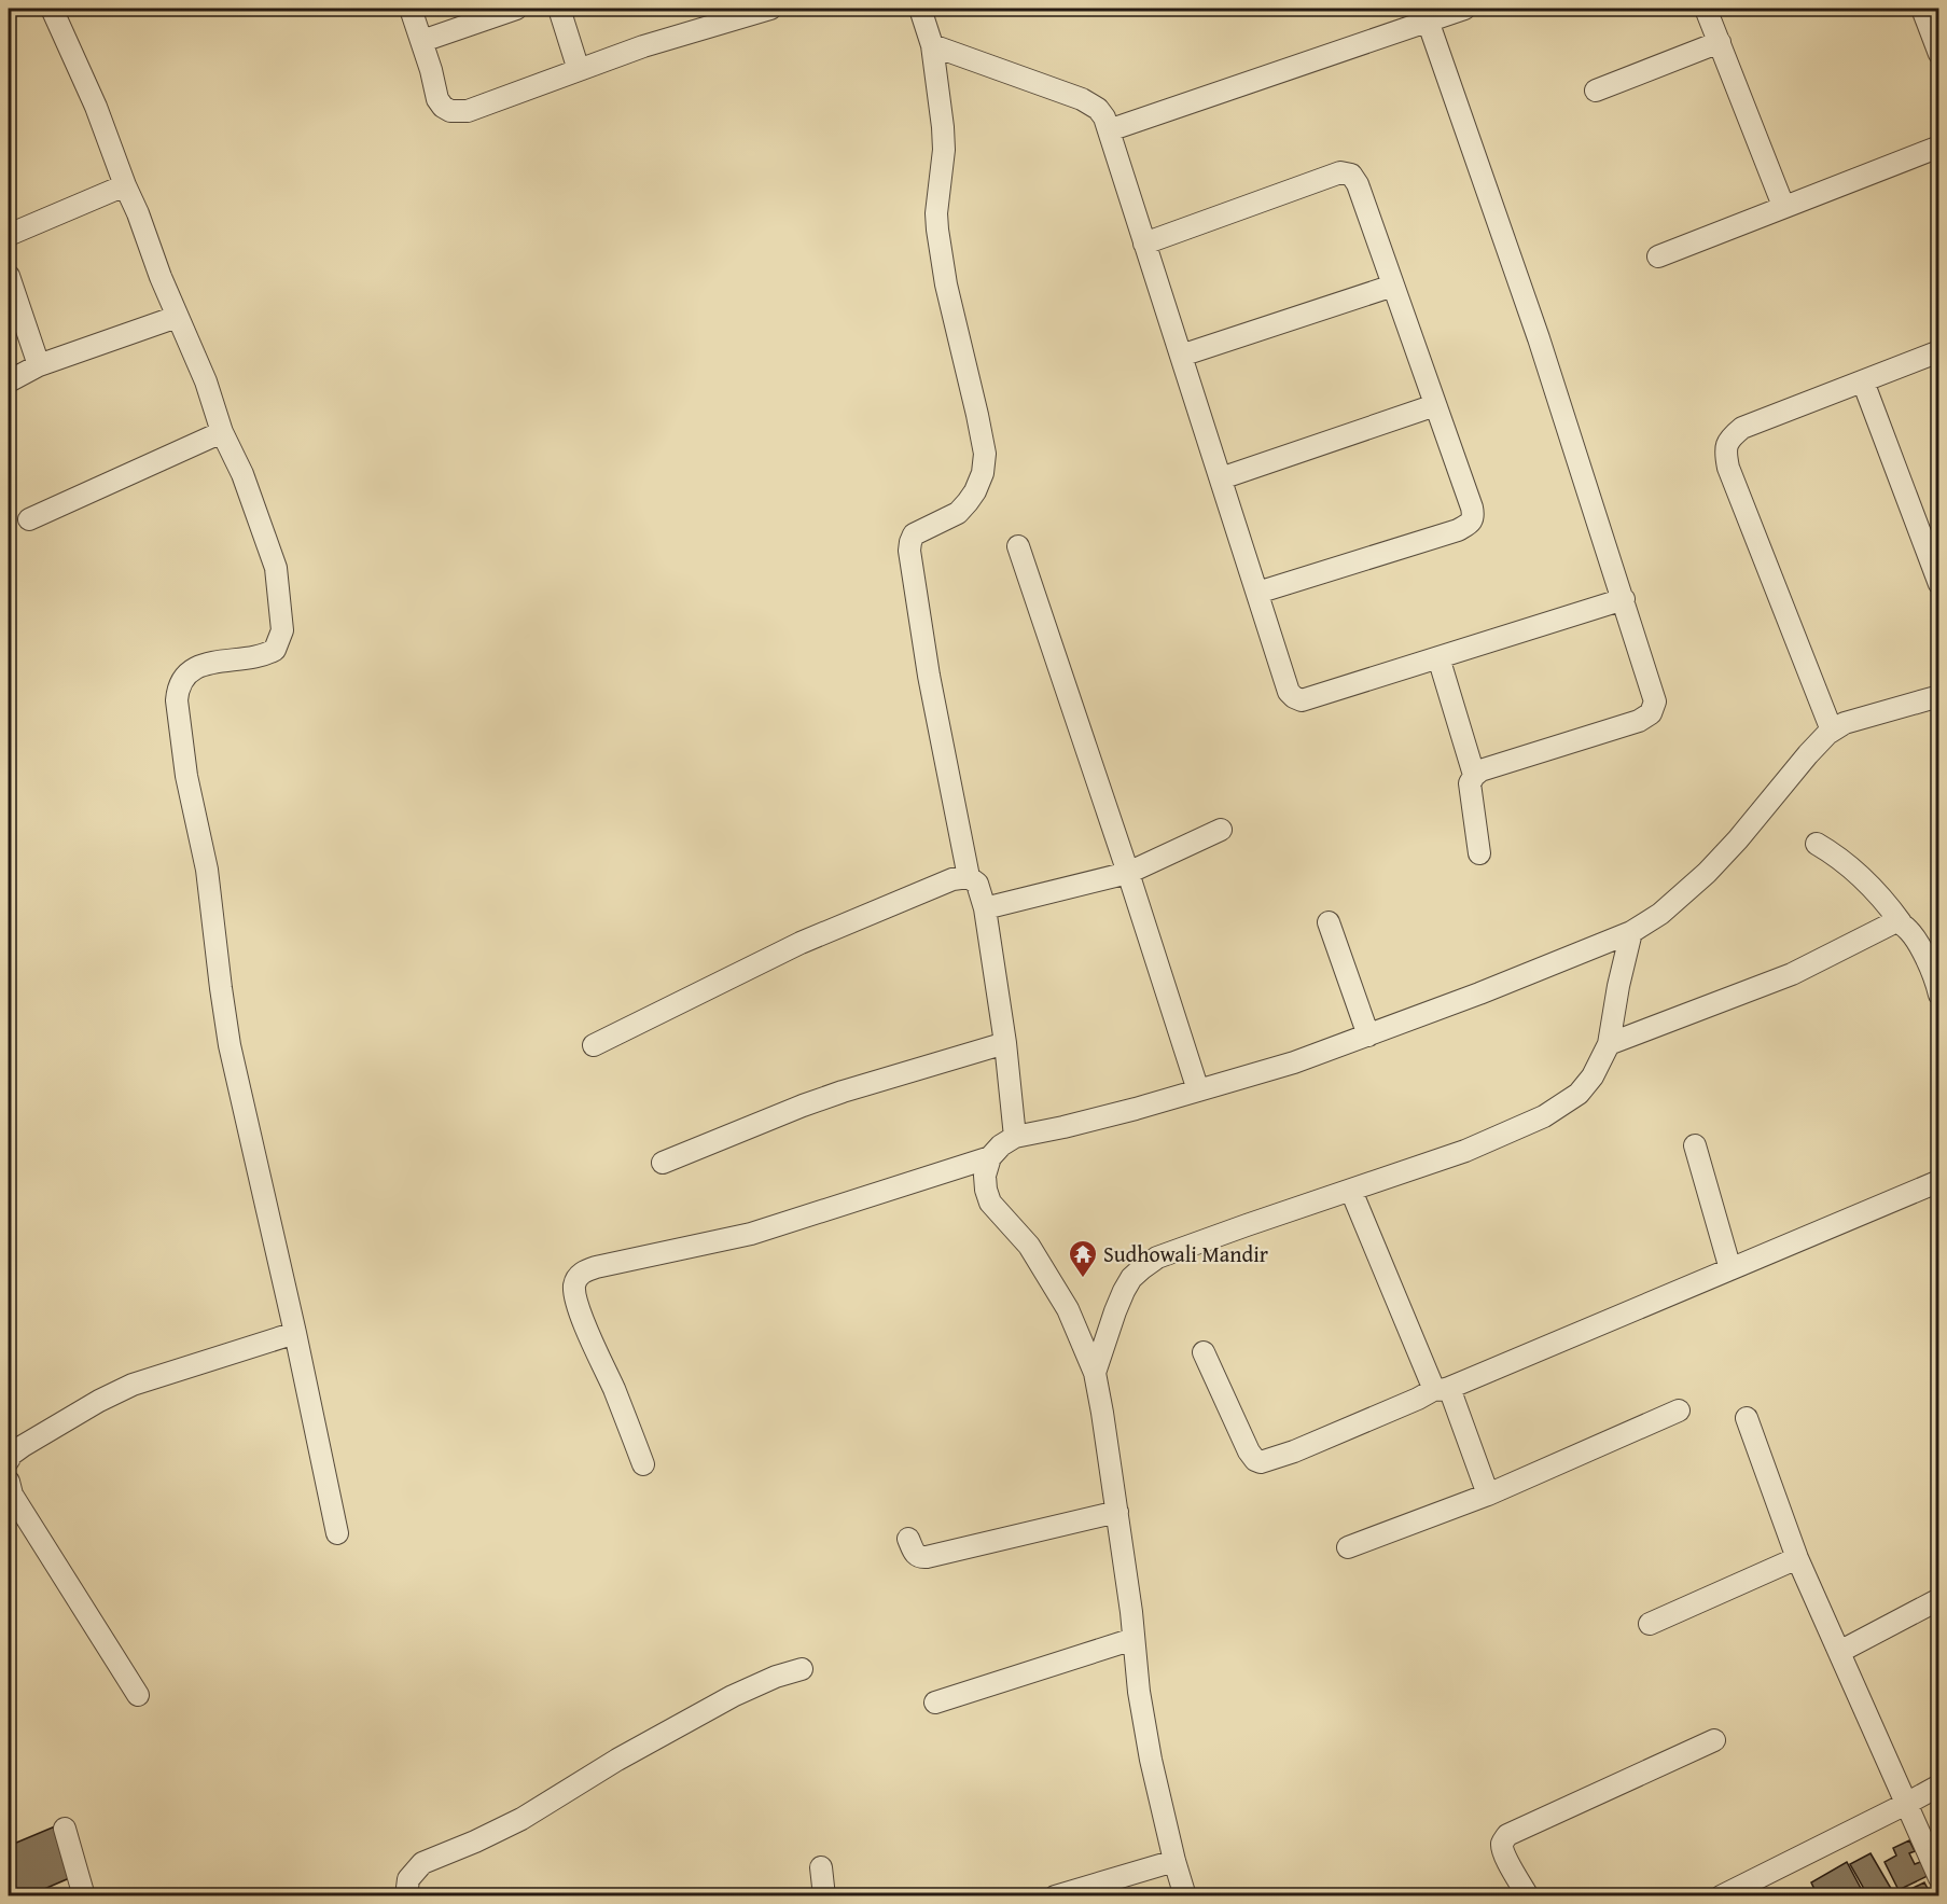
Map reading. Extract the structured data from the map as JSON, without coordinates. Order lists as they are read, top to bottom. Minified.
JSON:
{"places":{"temple":["Sudhowali Mandir"]}}
